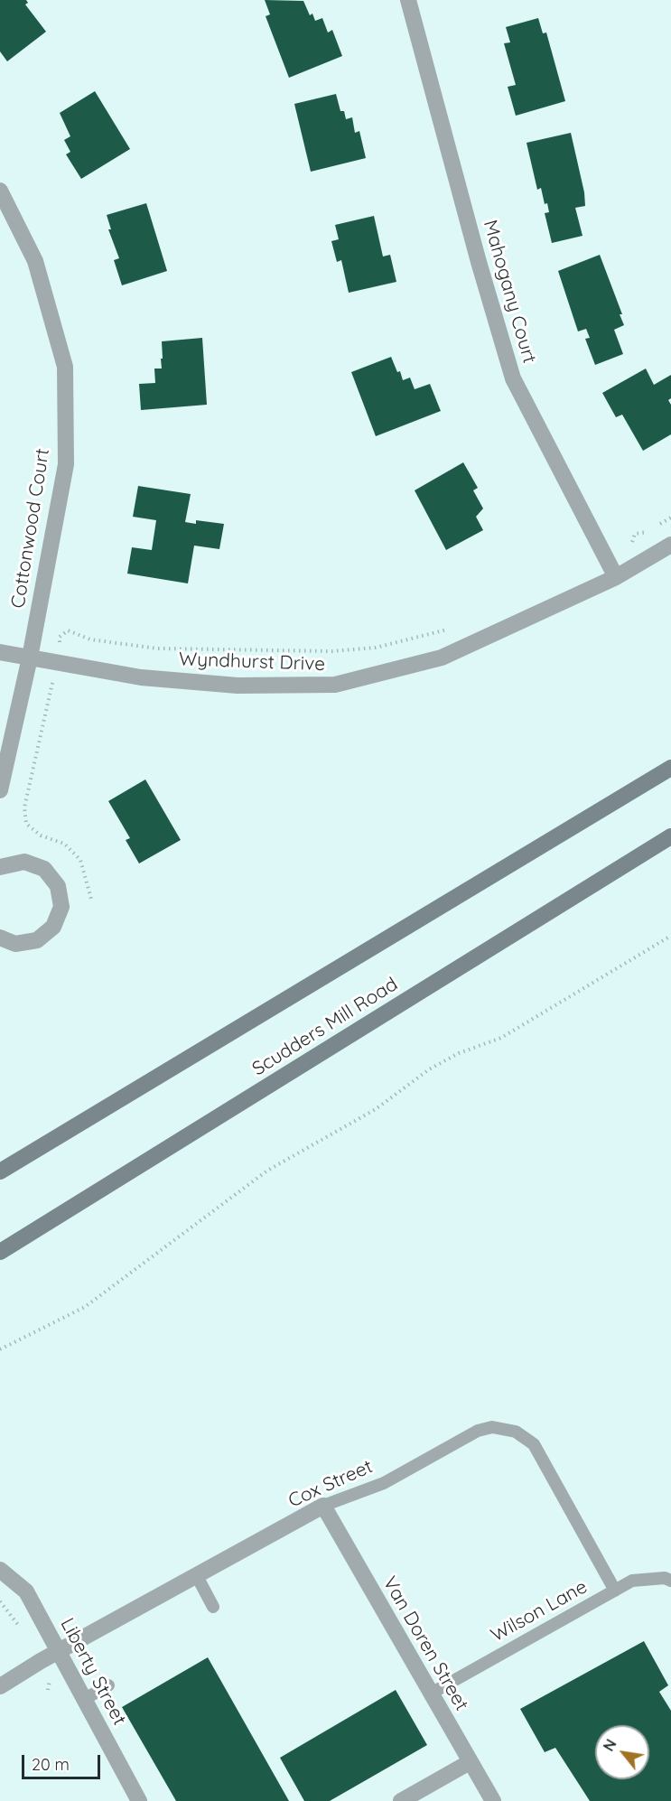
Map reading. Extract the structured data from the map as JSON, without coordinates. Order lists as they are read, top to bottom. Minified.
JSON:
{"streets":{"main road":["Scudders Mill Road"],"street":["Mahogany Court","Cottonwood Court","Wyndhurst Drive","Cox Street","Van Doren Street","Liberty Street"],"lane":["Wilson Lane"]},"crossings":[["Mahogany Court","Wyndhurst Drive"],["Cottonwood Court","Wyndhurst Drive"],["Cox Street","Wilson Lane"],["Cox Street","Van Doren Street"],["Cox Street","Liberty Street"],["Wilson Lane","Van Doren Street"]],"scale_bar":"20 m","north":"top left"}
